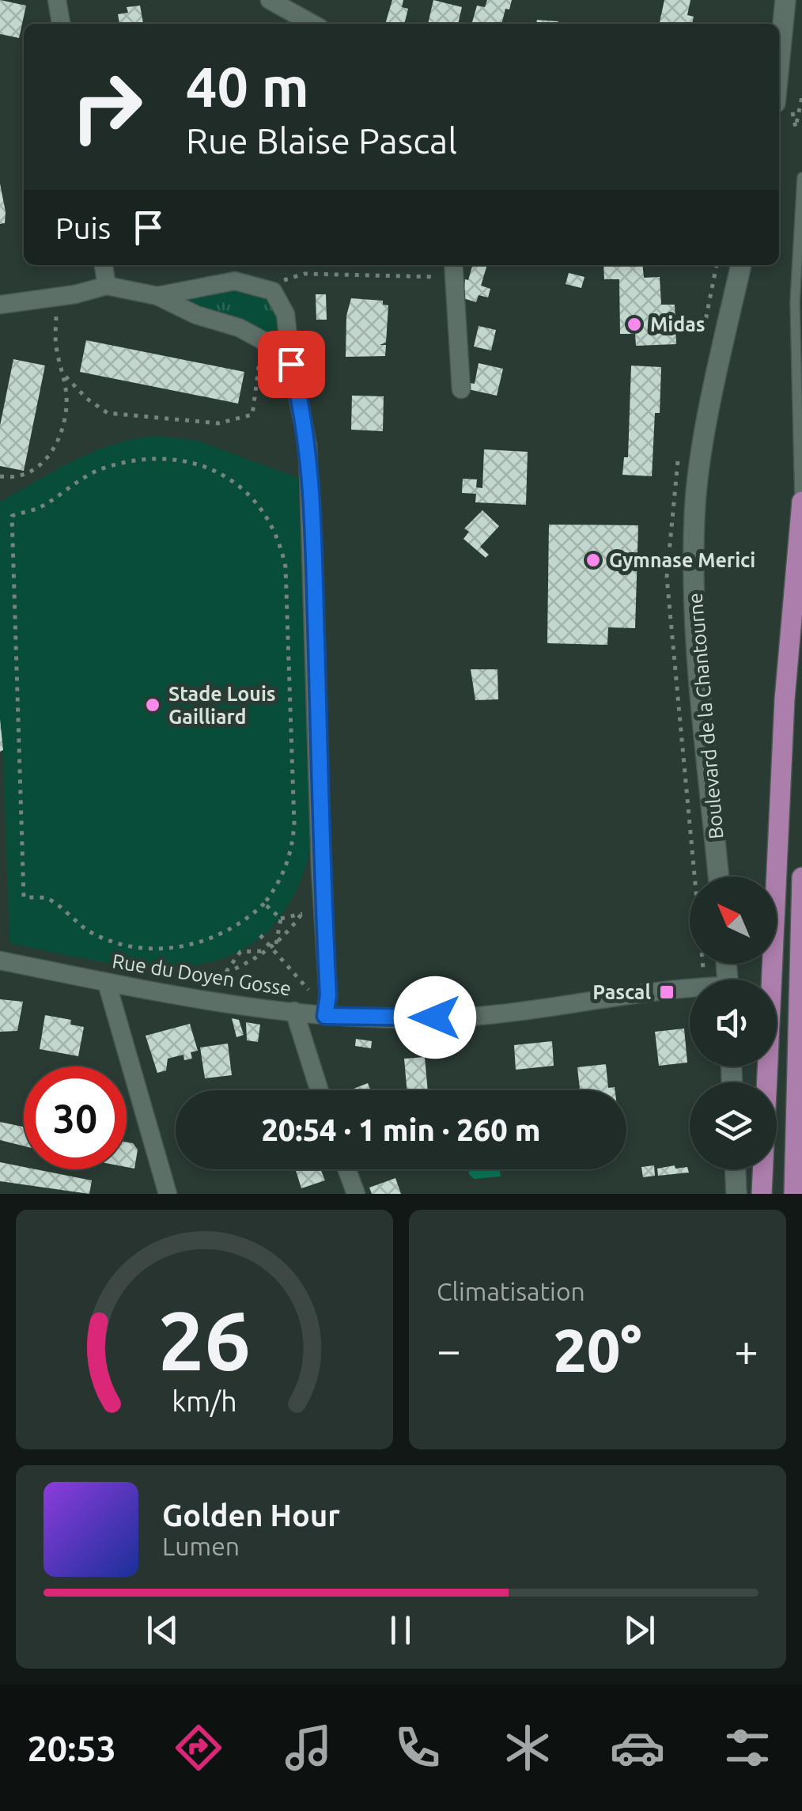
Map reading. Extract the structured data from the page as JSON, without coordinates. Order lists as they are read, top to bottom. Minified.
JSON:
{"streets":{"street":["Boulevard de la Chantourne","Rue du Doyen Gosse"]},"places":{"other":["Midas","Gymnase Merici","Stade Louis Gailliard"],"transit":["Pascal"]},"north":"top left","page":{"turn":["40 m","Rue Blaise Pascal"],"then":"Puis","limit":"30","trip":"20:54 · 1 min · 260 m","tile":"Climatisation","heat":["−","20°","+"],"song":["Golden Hour","Lumen"],"tabs":"20:53","gauge":["26","km/h"]}}
